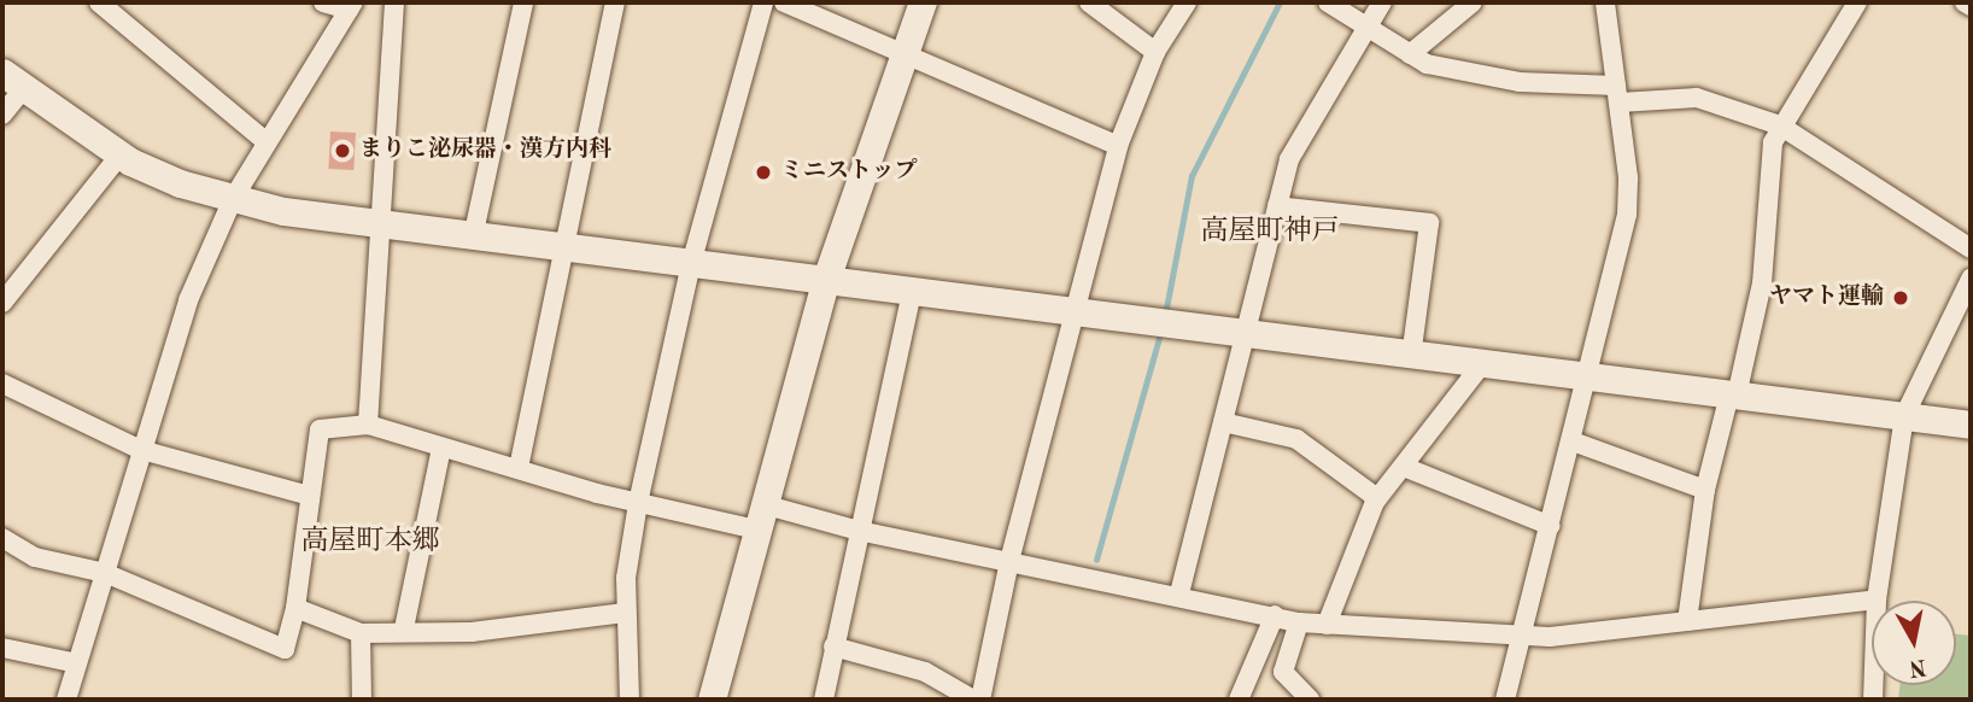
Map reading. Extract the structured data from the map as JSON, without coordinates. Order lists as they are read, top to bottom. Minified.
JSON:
{"districts":["高屋町神戸","高屋町本郷"],"places":["まりこ泌尿器・漢方内科","ミニストップ","ヤマト運輸"],"north":"bottom"}
